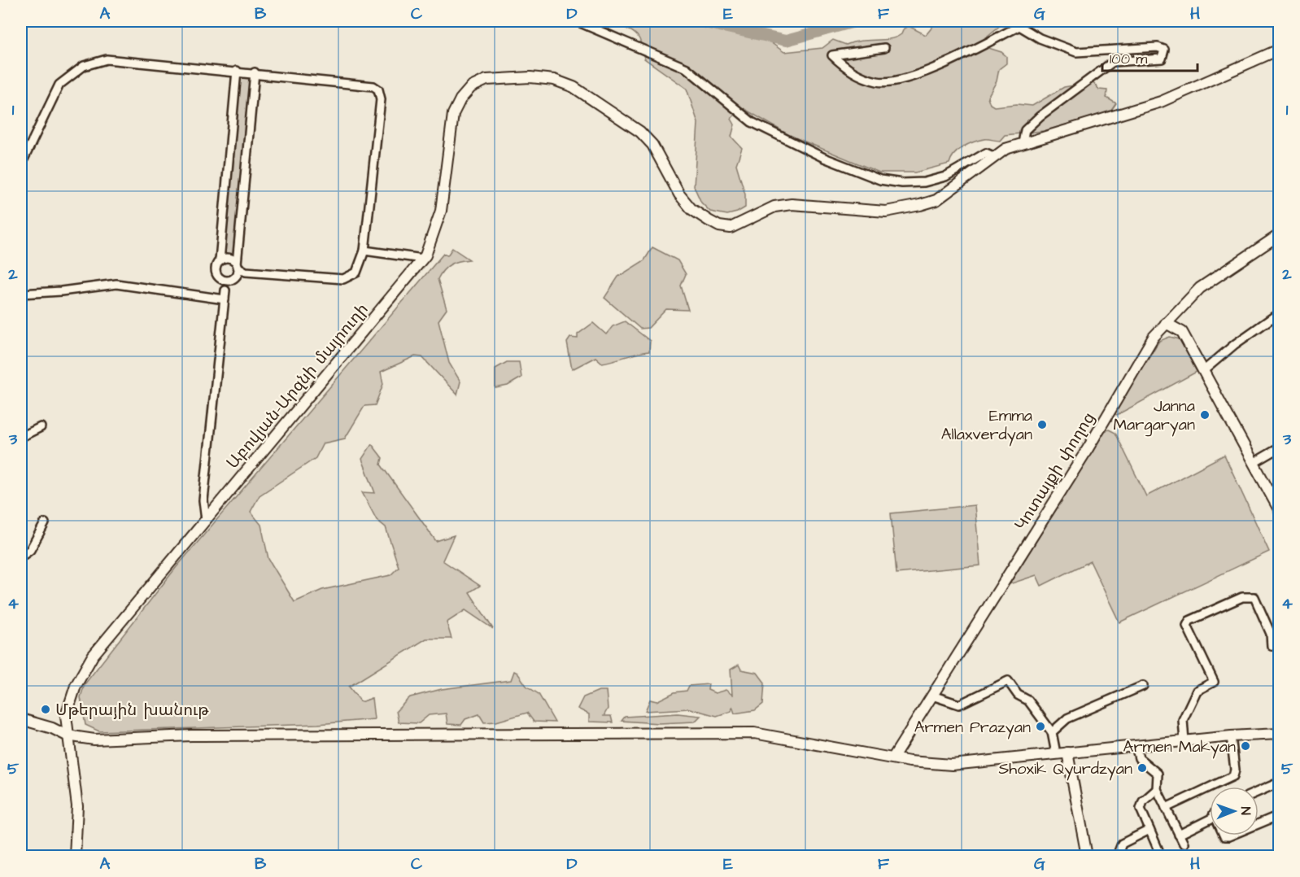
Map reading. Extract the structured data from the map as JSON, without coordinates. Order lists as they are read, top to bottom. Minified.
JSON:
{"streets":{"street":["Աբովյան-Արզնի մայրուղի","Կոտայքի փողոց"]},"places":["Janna Margaryan","Emma Allaxverdyan","Մթերային խանութ","Armen Prazyan","Armen Makyan","Shoxik Qyurdzyan"],"scale_bar":"100 m","north":"right","grid":{"columns":["A","B","C","D","E","F","G","H"],"rows":["1","2","3","4","5"]}}
